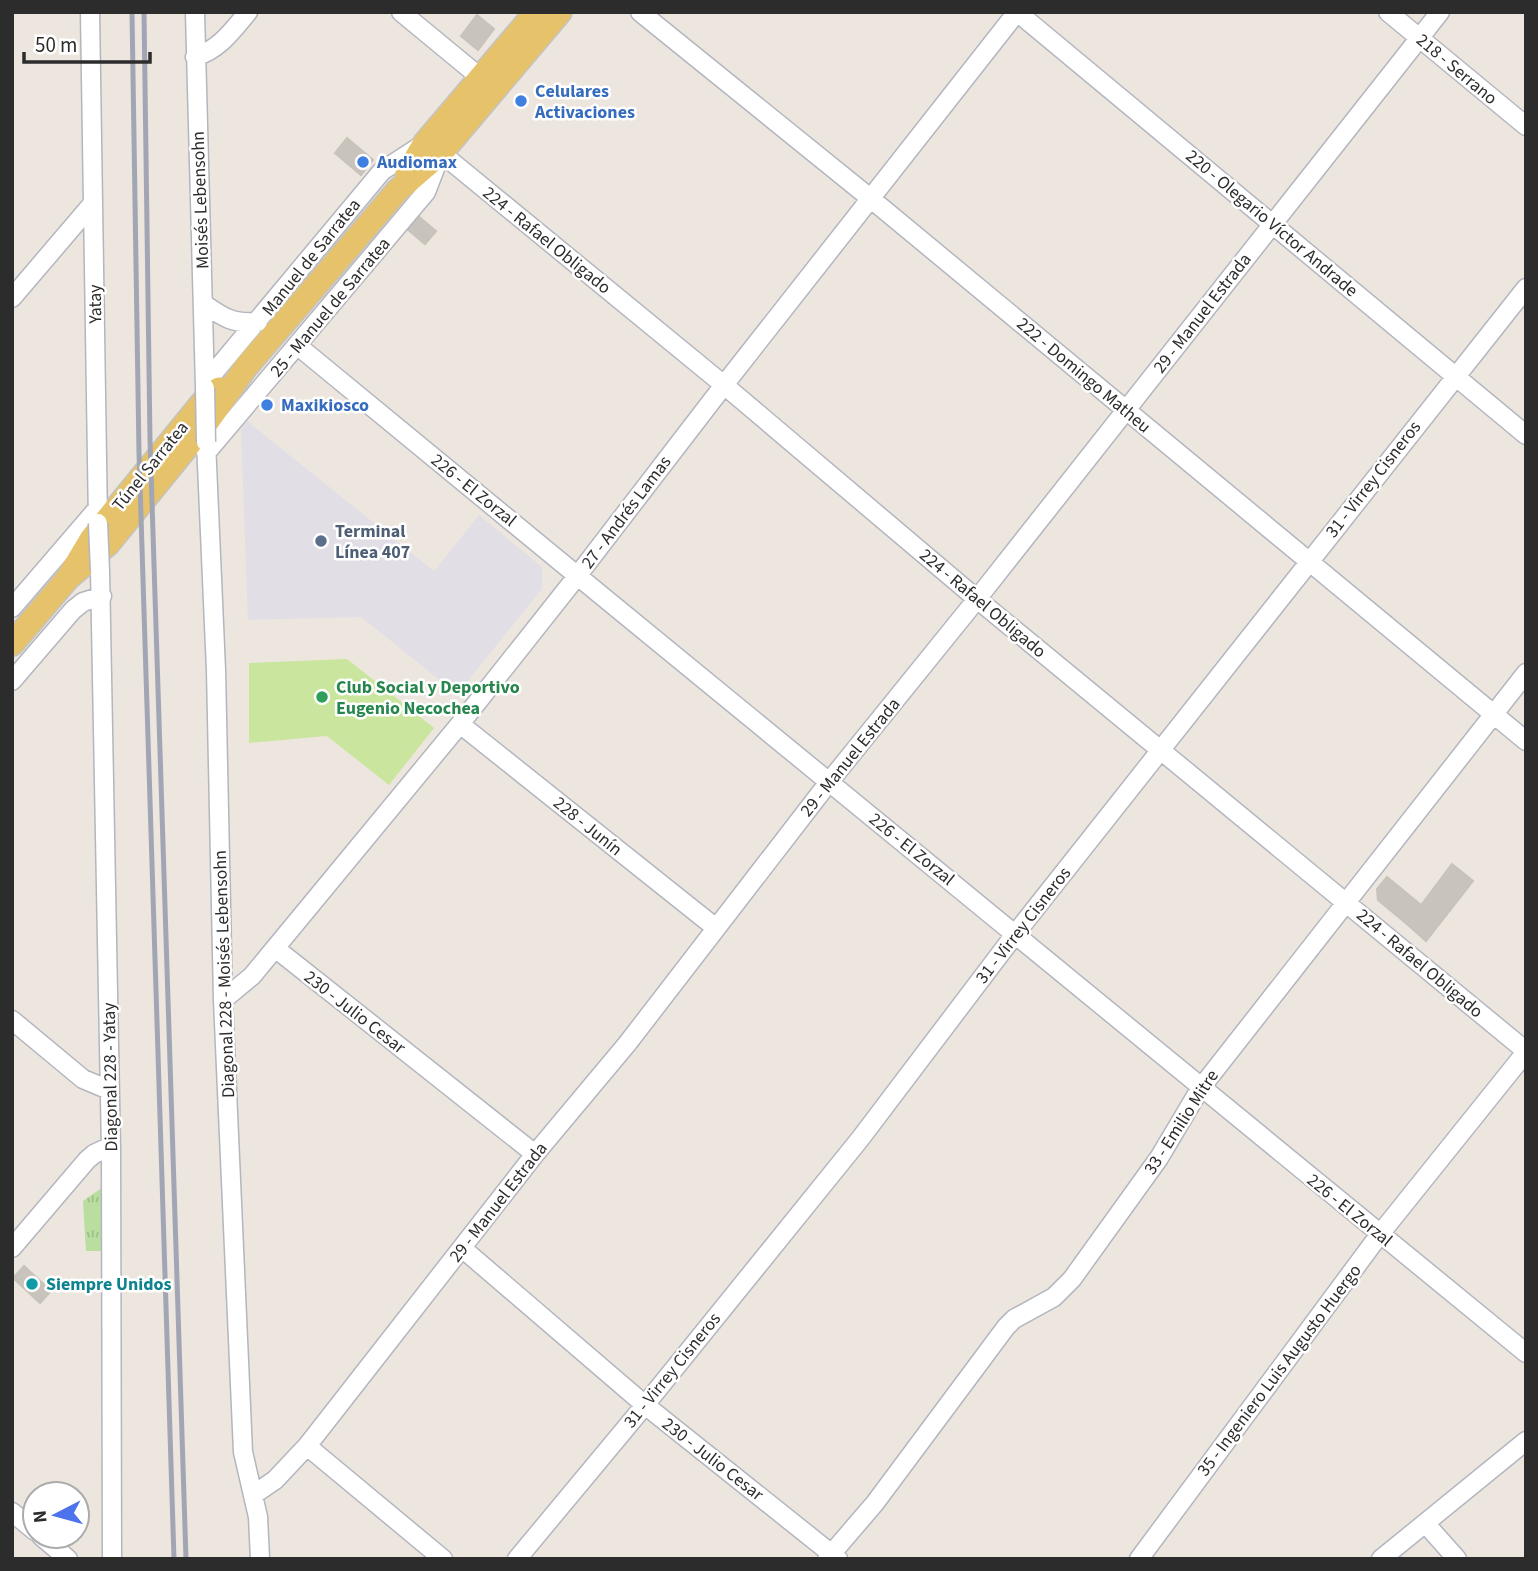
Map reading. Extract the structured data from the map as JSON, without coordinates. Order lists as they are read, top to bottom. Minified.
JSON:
{"streets":{"main road":["Manuel de Sarratea","25 - Manuel de Sarratea","Túnel Sarratea"],"street":["218 - Serrano","Moisés Lebensohn","220 - Olegario Víctor Andrade","224 - Rafael Obligado","Yatay","29 - Manuel Estrada","222 - Domingo Matheu","31 - Virrey Cisneros","226 - El Zorzal","27 - Andrés Lamas","228 - Junín","Diagonal 228 - Moisés Lebensohn","230 - Julio Cesar","Diagonal 228 - Yatay","33 - Emilio Mitre","35 - Ingeniero Luis Augusto Huergo"]},"crossings":[["218 - Serrano","29 - Manuel Estrada"],["Moisés Lebensohn","Manuel de Sarratea"],["Moisés Lebensohn","Diagonal 228 - Moisés Lebensohn"],["220 - Olegario Víctor Andrade","29 - Manuel Estrada"],["220 - Olegario Víctor Andrade","31 - Virrey Cisneros"],["220 - Olegario Víctor Andrade","27 - Andrés Lamas"],["224 - Rafael Obligado","Manuel de Sarratea"],["224 - Rafael Obligado","25 - Manuel de Sarratea"],["224 - Rafael Obligado","29 - Manuel Estrada"],["224 - Rafael Obligado","31 - Virrey Cisneros"],["224 - Rafael Obligado","27 - Andrés Lamas"],["224 - Rafael Obligado","33 - Emilio Mitre"],["224 - Rafael Obligado","35 - Ingeniero Luis Augusto Huergo"],["Manuel de Sarratea","25 - Manuel de Sarratea"],["Manuel de Sarratea","Túnel Sarratea"],["Manuel de Sarratea","Diagonal 228 - Moisés Lebensohn"],["Yatay","Diagonal 228 - Yatay"],["25 - Manuel de Sarratea","226 - El Zorzal"],["25 - Manuel de Sarratea","Diagonal 228 - Moisés Lebensohn"],["29 - Manuel Estrada","222 - Domingo Matheu"],["29 - Manuel Estrada","226 - El Zorzal"],["29 - Manuel Estrada","228 - Junín"],["29 - Manuel Estrada","Diagonal 228 - Moisés Lebensohn"],["29 - Manuel Estrada","230 - Julio Cesar"],["222 - Domingo Matheu","31 - Virrey Cisneros"],["222 - Domingo Matheu","27 - Andrés Lamas"],["222 - Domingo Matheu","33 - Emilio Mitre"],["31 - Virrey Cisneros","226 - El Zorzal"],["31 - Virrey Cisneros","230 - Julio Cesar"],["226 - El Zorzal","27 - Andrés Lamas"],["226 - El Zorzal","33 - Emilio Mitre"],["226 - El Zorzal","35 - Ingeniero Luis Augusto Huergo"],["27 - Andrés Lamas","228 - Junín"],["27 - Andrés Lamas","Diagonal 228 - Moisés Lebensohn"],["27 - Andrés Lamas","230 - Julio Cesar"],["230 - Julio Cesar","33 - Emilio Mitre"]],"places":["Celulares Activaciones","Audiomax","Maxikiosco","Terminal Línea 407","Club Social y Deportivo Eugenio Necochea","Siempre Unidos"],"scale_bar":"50 m","north":"left"}
